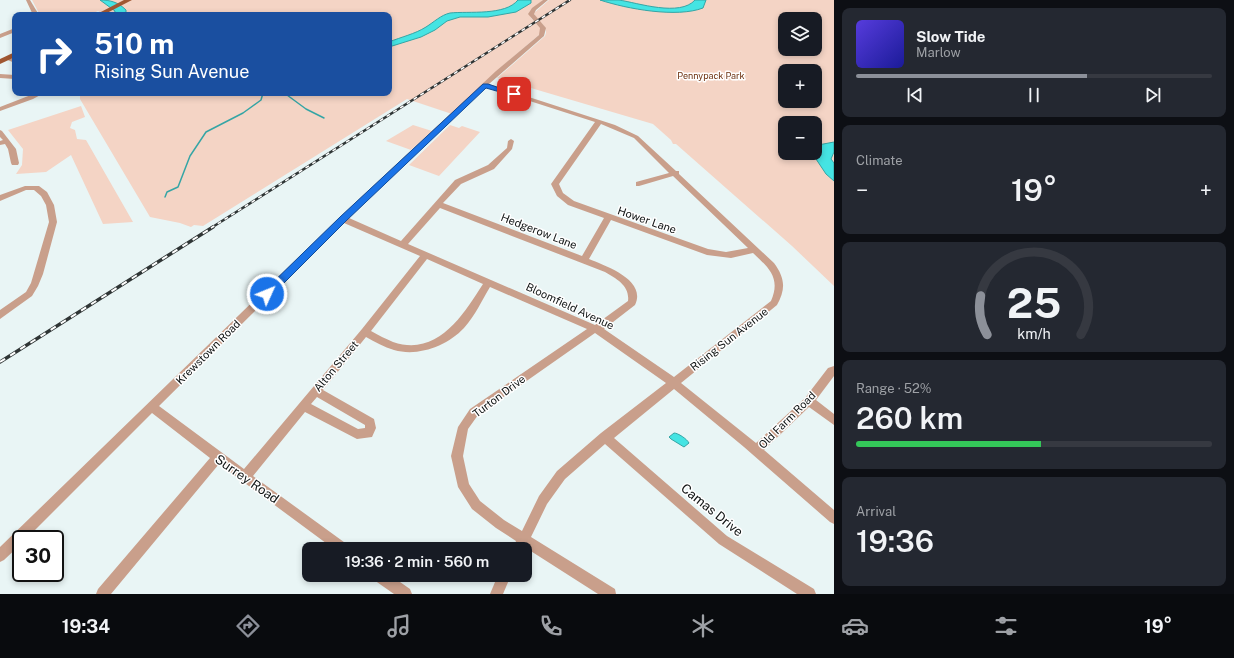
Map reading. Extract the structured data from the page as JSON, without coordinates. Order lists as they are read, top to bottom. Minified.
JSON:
{"streets":{"street":["Hower Lane","Hedgerow Lane","Bloomfield Avenue","Rising Sun Avenue","Krewstown Road","Alton Street","Turton Drive","Old Farm Road","Surrey Road","Camas Drive"]},"crossings":[["Hower Lane","Rising Sun Avenue"],["Hedgerow Lane","Turton Drive"],["Bloomfield Avenue","Rising Sun Avenue"],["Bloomfield Avenue","Krewstown Road"],["Bloomfield Avenue","Alton Street"],["Bloomfield Avenue","Turton Drive"],["Bloomfield Avenue","Old Farm Road"],["Rising Sun Avenue","Krewstown Road"],["Rising Sun Avenue","Camas Drive"],["Krewstown Road","Surrey Road"],["Alton Street","Surrey Road"]],"parks":["Pennypack Park"],"page":{"map_buttons":["+","−"],"turn":["510 m","Rising Sun Avenue"],"song":["Slow Tide","Marlow"],"tile":["Climate",["Range · 52%","260 km"],["Arrival","19:36"]],"heat":["−","19°","+"],"limit":"30","trip":"19:36 · 2 min · 560 m","tabs":["19:34","19°"],"gauge":["25","km/h"]}}
